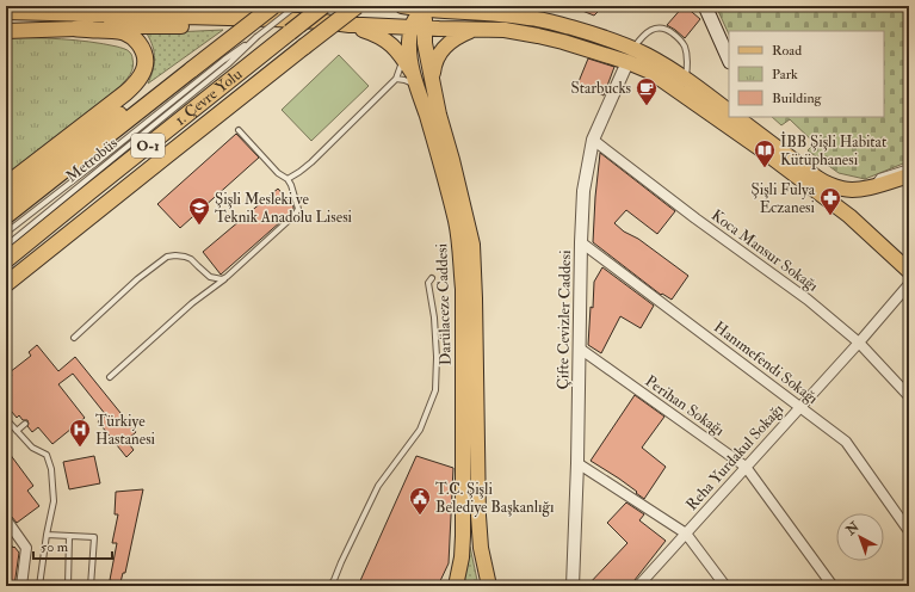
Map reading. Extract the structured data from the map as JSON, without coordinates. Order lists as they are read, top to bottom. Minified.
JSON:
{"streets":{"highway":["1. Çevre Yolu","O-1"],"main road":["Darülaceze Caddesi"],"street":["Koca Mansur Sokağı","Çifte Cevizler Caddesi","Hanımefendi Sokağı","Perihan Sokağı","Reha Yurdakul Sokağı"],"lane":["Metrobüs"]},"crossings":[["Koca Mansur Sokağı","Çifte Cevizler Caddesi"],["Koca Mansur Sokağı","Reha Yurdakul Sokağı"],["Çifte Cevizler Caddesi","Hanımefendi Sokağı"],["Çifte Cevizler Caddesi","Perihan Sokağı"],["Hanımefendi Sokağı","Reha Yurdakul Sokağı"],["Perihan Sokağı","Reha Yurdakul Sokağı"]],"places":{"cafe":["Starbucks"],"library":["İBB Şişli Habitat Kütüphanesi"],"pharmacy":["Şişli Fulya Eczanesi"],"school or university":["Şişli Mesleki ve Teknik Anadolu Lisesi"],"hospital":["Türkiye Hastanesi"],"public building":["T.C. Şişli Belediye Başkanlığı"]},"legend":["Road","Park","Building"],"scale_bar":"50 m","north":"top left"}
